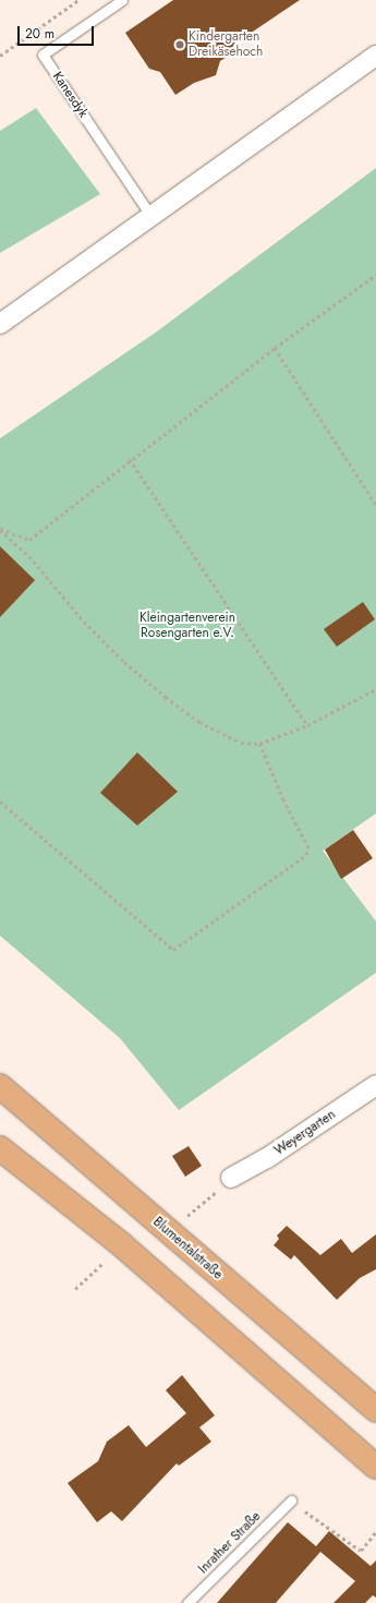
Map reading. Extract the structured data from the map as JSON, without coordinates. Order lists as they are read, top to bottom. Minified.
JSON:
{"streets":{"main road":["Blumentalstraße"],"street":["Weyergarten"],"lane":["Kanesdyk","Inrather Straße"]},"parks":["Kleingartenverein Rosengarten e.V."],"places":["Kindergarten Dreikäsehoch"],"scale_bar":"20 m"}
